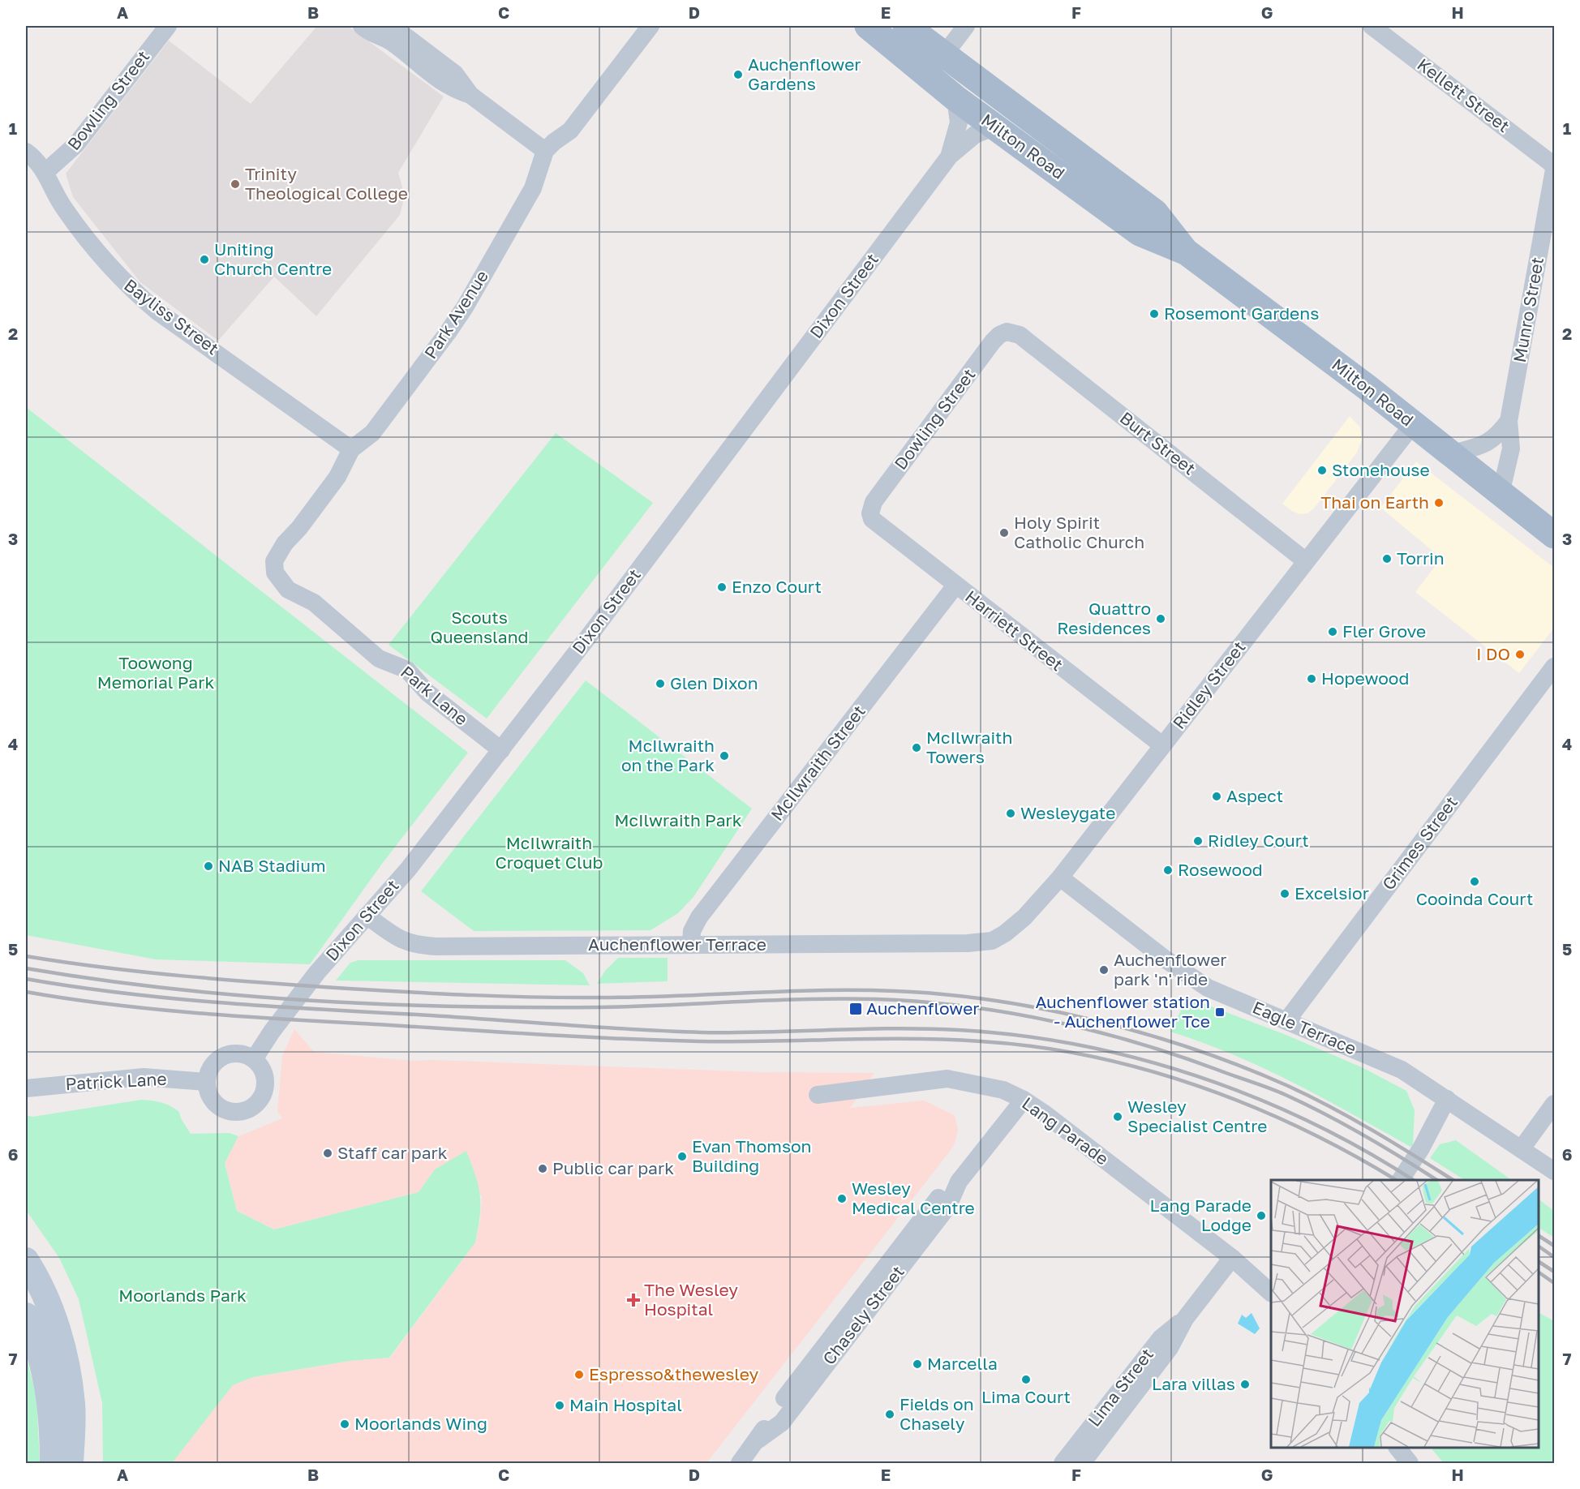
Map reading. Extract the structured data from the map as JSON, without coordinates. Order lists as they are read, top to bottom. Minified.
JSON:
{"streets":{"main road":["Milton Road"],"street":["Kellett Street","Bowling Street","Dixon Street","Munro Street","Park Avenue","Bayliss Street","Dowling Street","Burt Street","Harriett Street","Ridley Street","Park Lane","McIlwraith Street","Grimes Street","Auchenflower Terrace","Eagle Terrace","Patrick Lane","Lang Parade","Chasely Street","Lima Street"]},"crossings":[["Bowling Street","Bayliss Street"],["Milton Road","Dixon Street"],["Milton Road","Munro Street"],["Milton Road","Ridley Street"],["Dixon Street","Park Lane"],["Dixon Street","Auchenflower Terrace"],["Dixon Street","Patrick Lane"],["Park Avenue","Bayliss Street"],["Park Avenue","Park Lane"],["Dowling Street","Burt Street"],["Dowling Street","Harriett Street"],["Burt Street","Ridley Street"],["Harriett Street","Ridley Street"],["Harriett Street","McIlwraith Street"],["Ridley Street","Auchenflower Terrace"],["Ridley Street","Eagle Terrace"],["McIlwraith Street","Auchenflower Terrace"],["Grimes Street","Eagle Terrace"],["Lang Parade","Chasely Street"],["Lang Parade","Lima Street"]],"parks":["Scouts Queensland","Toowong Memorial Park","McIlwraith Park","McIlwraith Croquet Club","Moorlands Park"],"places":{"other":["Auchenflower Gardens","Trinity Theological College","Uniting Church Centre","Rosemont Gardens","Stonehouse","Thai on Earth","Holy Spirit Catholic Church","Torrin","Enzo Court","Quattro Residences","Fler Grove","I DO","Hopewood","Glen Dixon","McIlwraith Towers","McIlwraith on the Park","Aspect","Wesleygate","Ridley Court","NAB Stadium","Rosewood","Cooinda Court","Excelsior","Auchenflower park 'n' ride","Wesley Specialist Centre","Staff car park","Evan Thomson Building","Public car park","Wesley Medical Centre","Lang Parade Lodge","Marcella","Espresso&thewesley","Lima Court","Lara villas","Main Hospital","Fields on Chasely","Moorlands Wing"],"transit":["Auchenflower","Auchenflower station - Auchenflower Tce"],"health":["The Wesley Hospital"]},"grid":{"columns":["A","B","C","D","E","F","G","H"],"rows":["1","2","3","4","5","6","7"]}}
